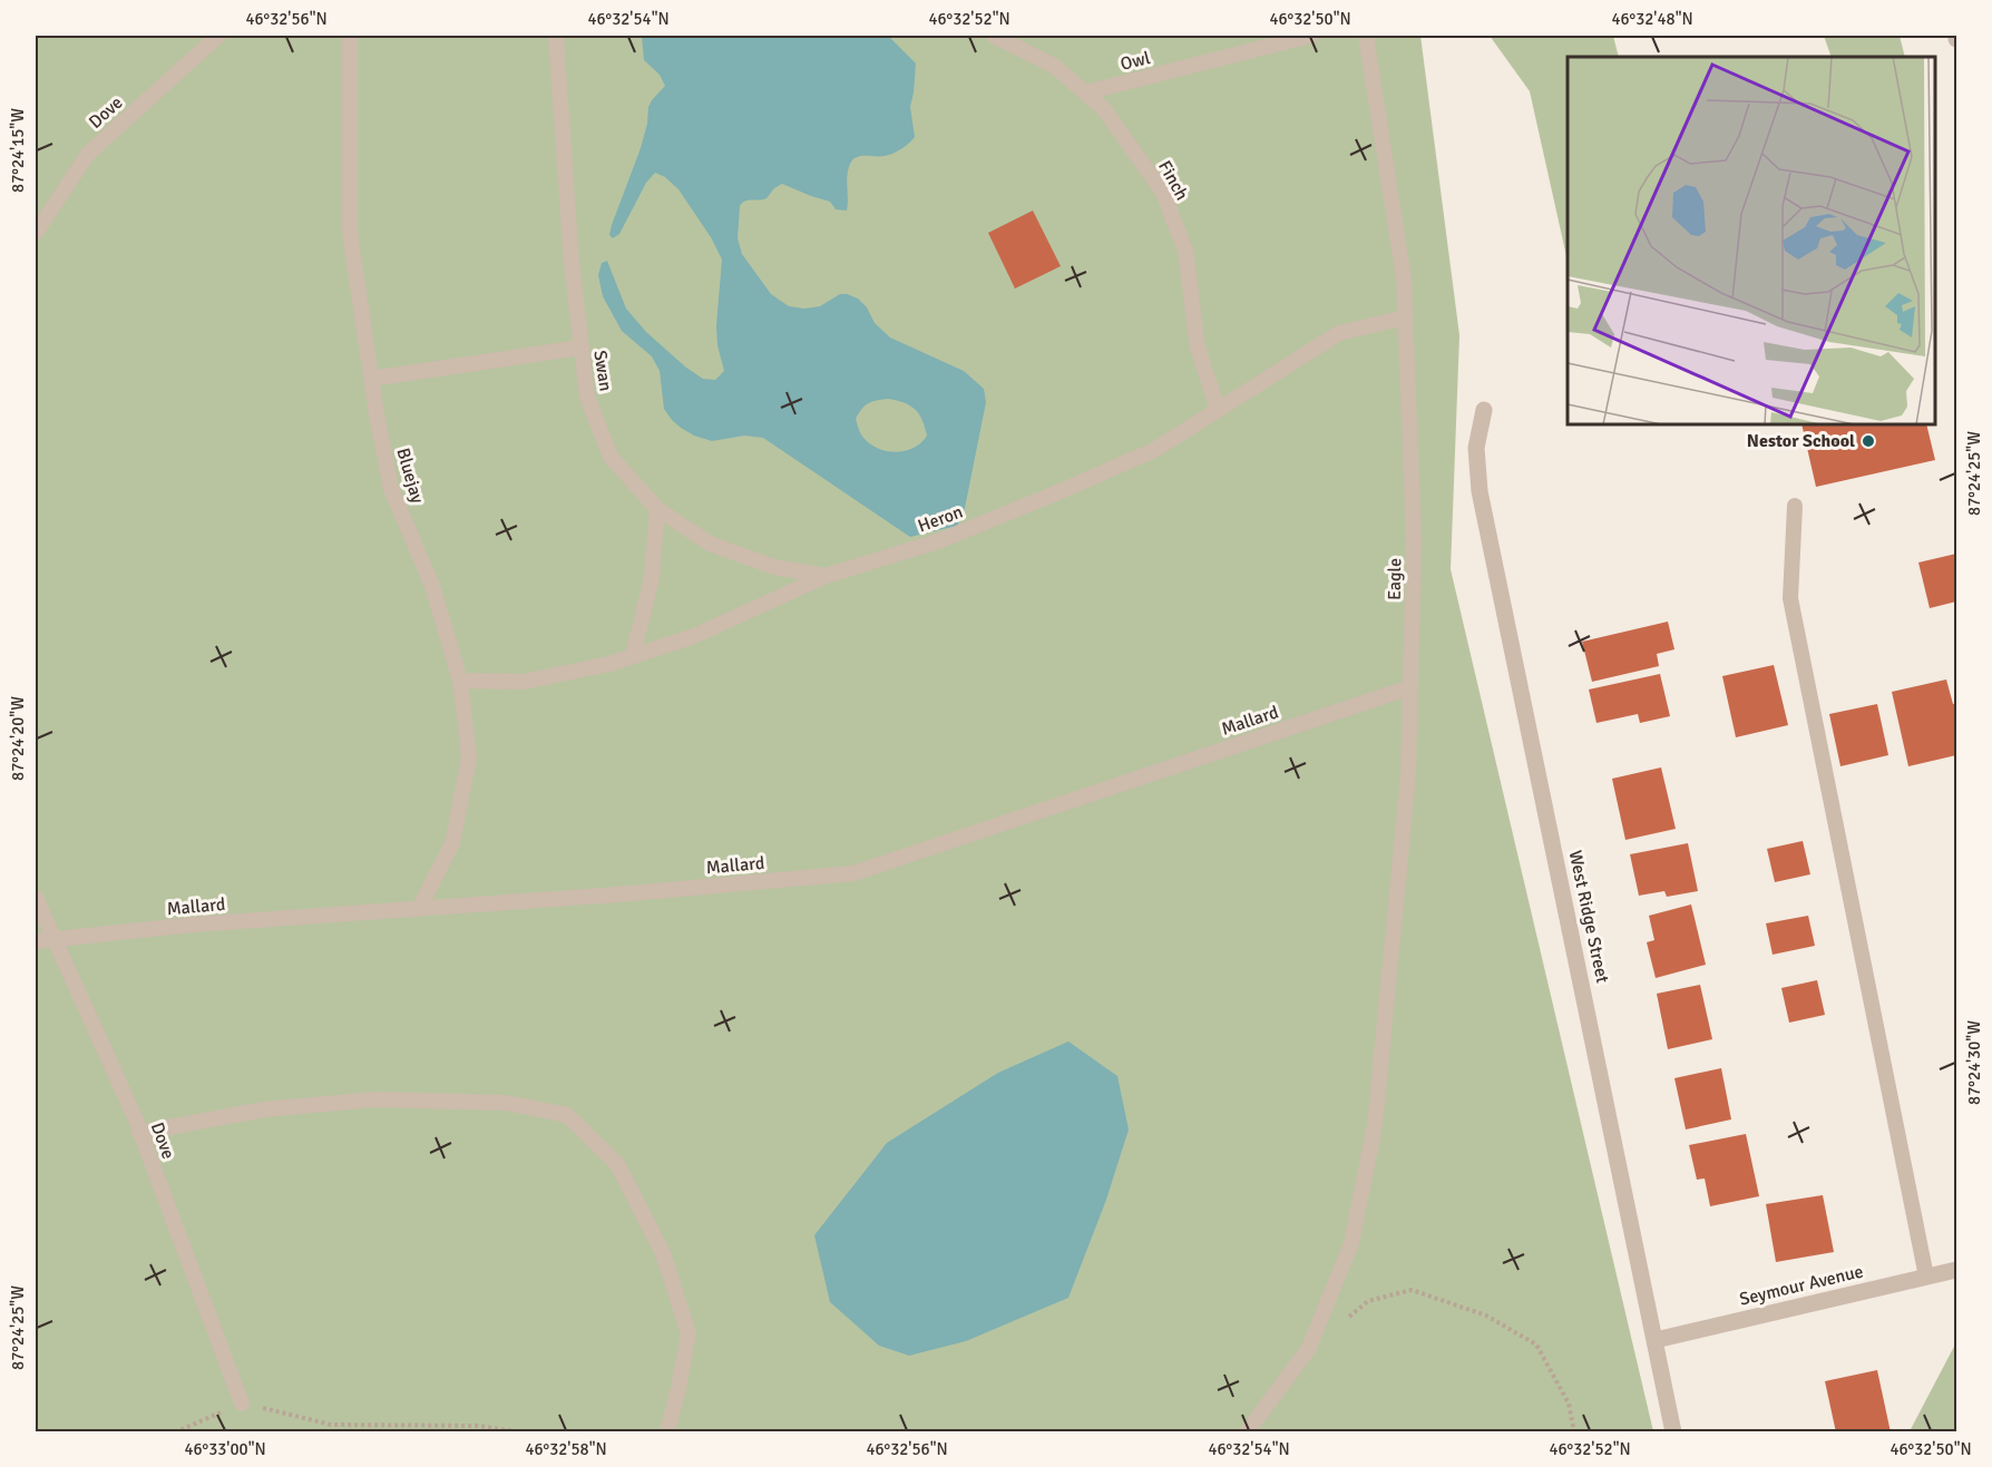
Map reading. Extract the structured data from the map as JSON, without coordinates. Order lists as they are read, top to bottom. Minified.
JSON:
{"streets":{"street":["West Ridge Street","Seymour Avenue"],"lane":["Owl","Dove","Finch","Swan","Bluejay","Heron","Eagle","Mallard"]},"crossings":[["Owl","Finch"],["Dove","Mallard"],["Finch","Heron"],["Swan","Heron"],["Bluejay","Heron"],["Bluejay","Mallard"],["Heron","Eagle"],["Eagle","Mallard"],["West Ridge Street","Seymour Avenue"]],"places":["Nestor School"],"coordinates":["46°32'56\"N","46°32'54\"N","46°32'52\"N","46°32'50\"N","46°32'48\"N","87°24'15\"W","87°24'25\"W","87°24'20\"W","87°24'30\"W","46°33'00\"N","46°32'58\"N"]}
